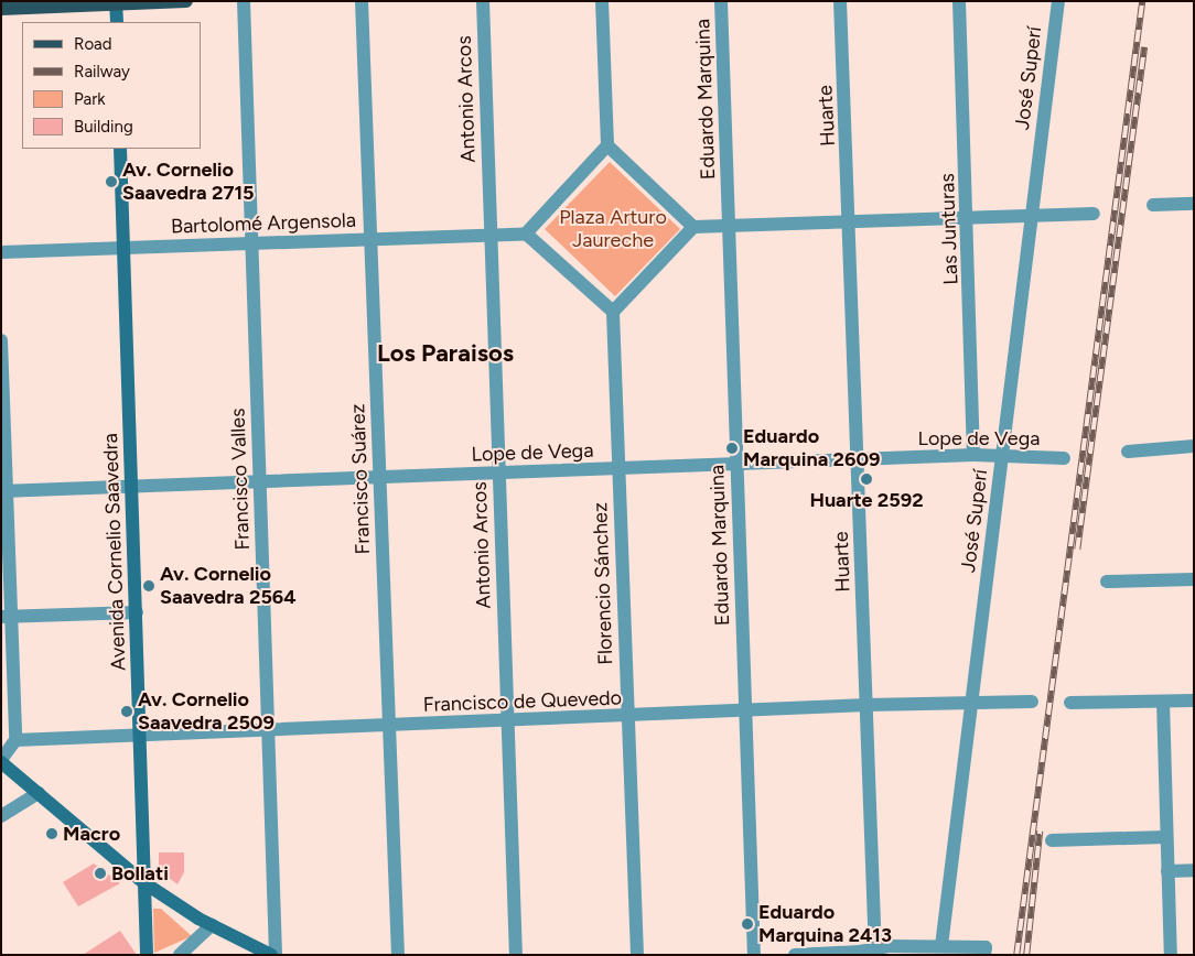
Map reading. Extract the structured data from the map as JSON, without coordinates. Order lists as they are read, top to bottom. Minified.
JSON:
{"streets":{"main road":["Avenida Cornelio Saavedra"],"street":["José Superí","Antonio Arcos","Eduardo Marquina","Huarte","Bartolomé Argensola","Las Junturas","Lope de Vega","Francisco Valles","Francisco Suárez","Florencio Sánchez","Francisco de Quevedo"]},"crossings":[["José Superí","Lope de Vega"],["José Superí","Francisco de Quevedo"],["Antonio Arcos","Bartolomé Argensola"],["Antonio Arcos","Lope de Vega"],["Antonio Arcos","Francisco de Quevedo"],["Eduardo Marquina","Lope de Vega"],["Eduardo Marquina","Francisco de Quevedo"],["Huarte","Lope de Vega"],["Huarte","Francisco de Quevedo"],["Bartolomé Argensola","Francisco Valles"],["Bartolomé Argensola","Francisco Suárez"],["Bartolomé Argensola","Avenida Cornelio Saavedra"],["Las Junturas","Lope de Vega"],["Lope de Vega","Francisco Valles"],["Lope de Vega","Francisco Suárez"],["Lope de Vega","Avenida Cornelio Saavedra"],["Lope de Vega","Florencio Sánchez"],["Francisco Valles","Francisco de Quevedo"],["Francisco Suárez","Francisco de Quevedo"],["Avenida Cornelio Saavedra","Francisco de Quevedo"],["Florencio Sánchez","Francisco de Quevedo"]],"districts":["Los Paraisos"],"parks":["Plaza Arturo Jaureche"],"places":["Av. Cornelio Saavedra 2715","Eduardo Marquina 2609","Huarte 2592","Av. Cornelio Saavedra 2564","Av. Cornelio Saavedra 2509","Macro","Bollati","Eduardo Marquina 2413"],"legend":["Road","Railway","Park","Building"]}
